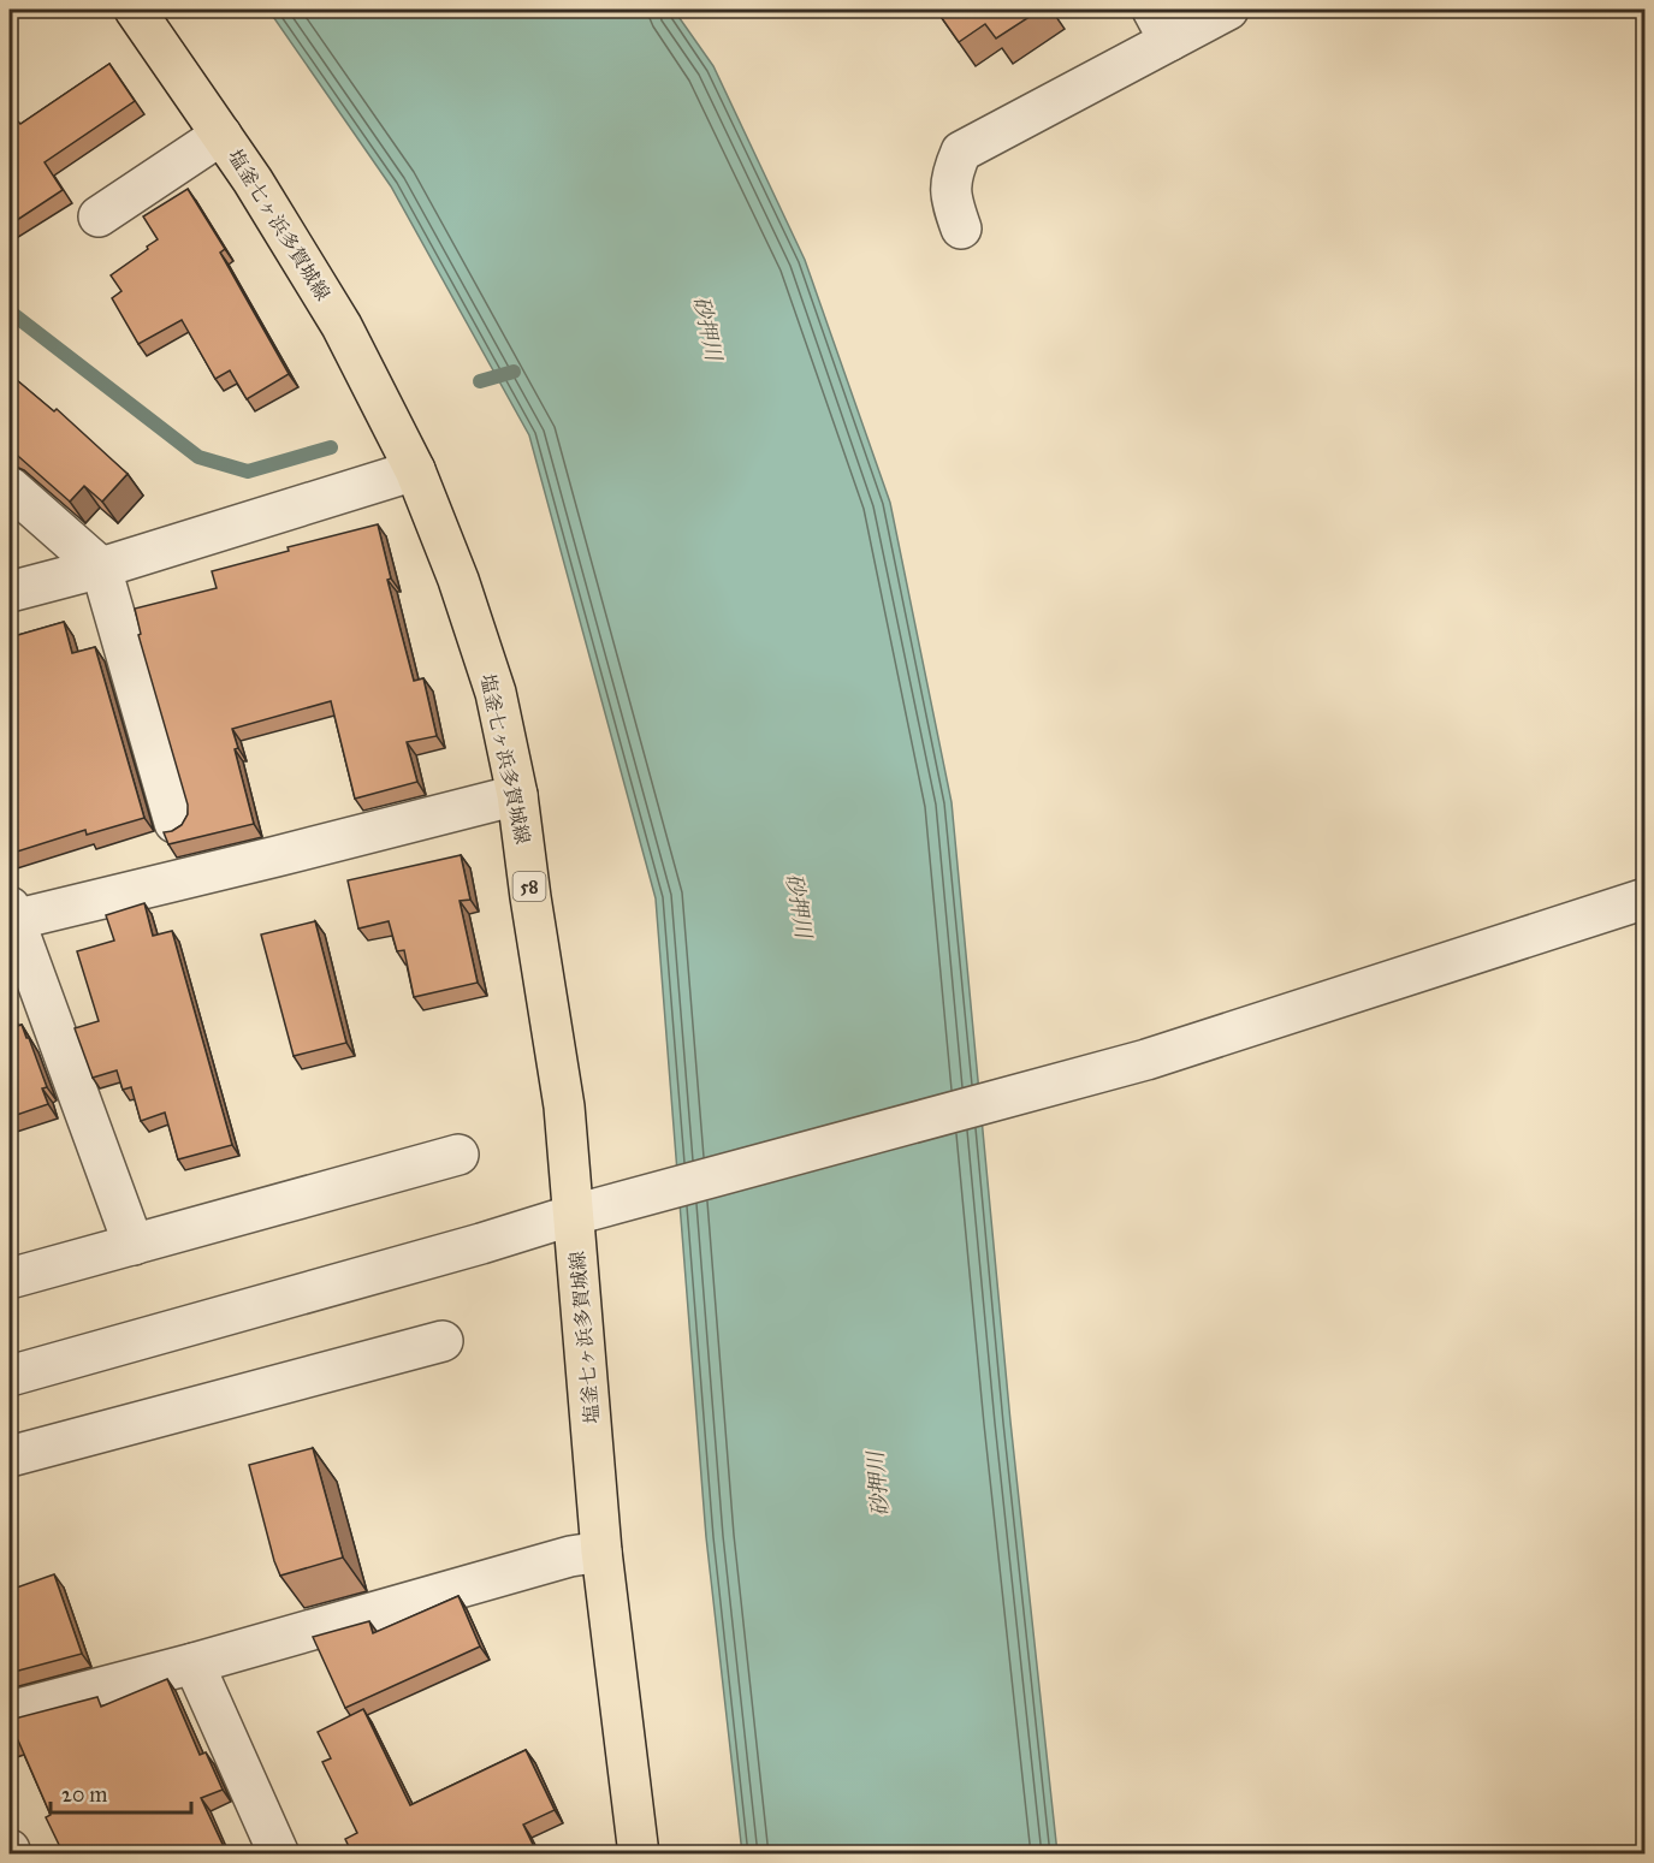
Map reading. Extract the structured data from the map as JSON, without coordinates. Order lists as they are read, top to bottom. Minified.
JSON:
{"streets":{"main road":["塩釜七ヶ浜多賀城線","58"]},"water":["砂押川"],"scale_bar":"20 m"}
